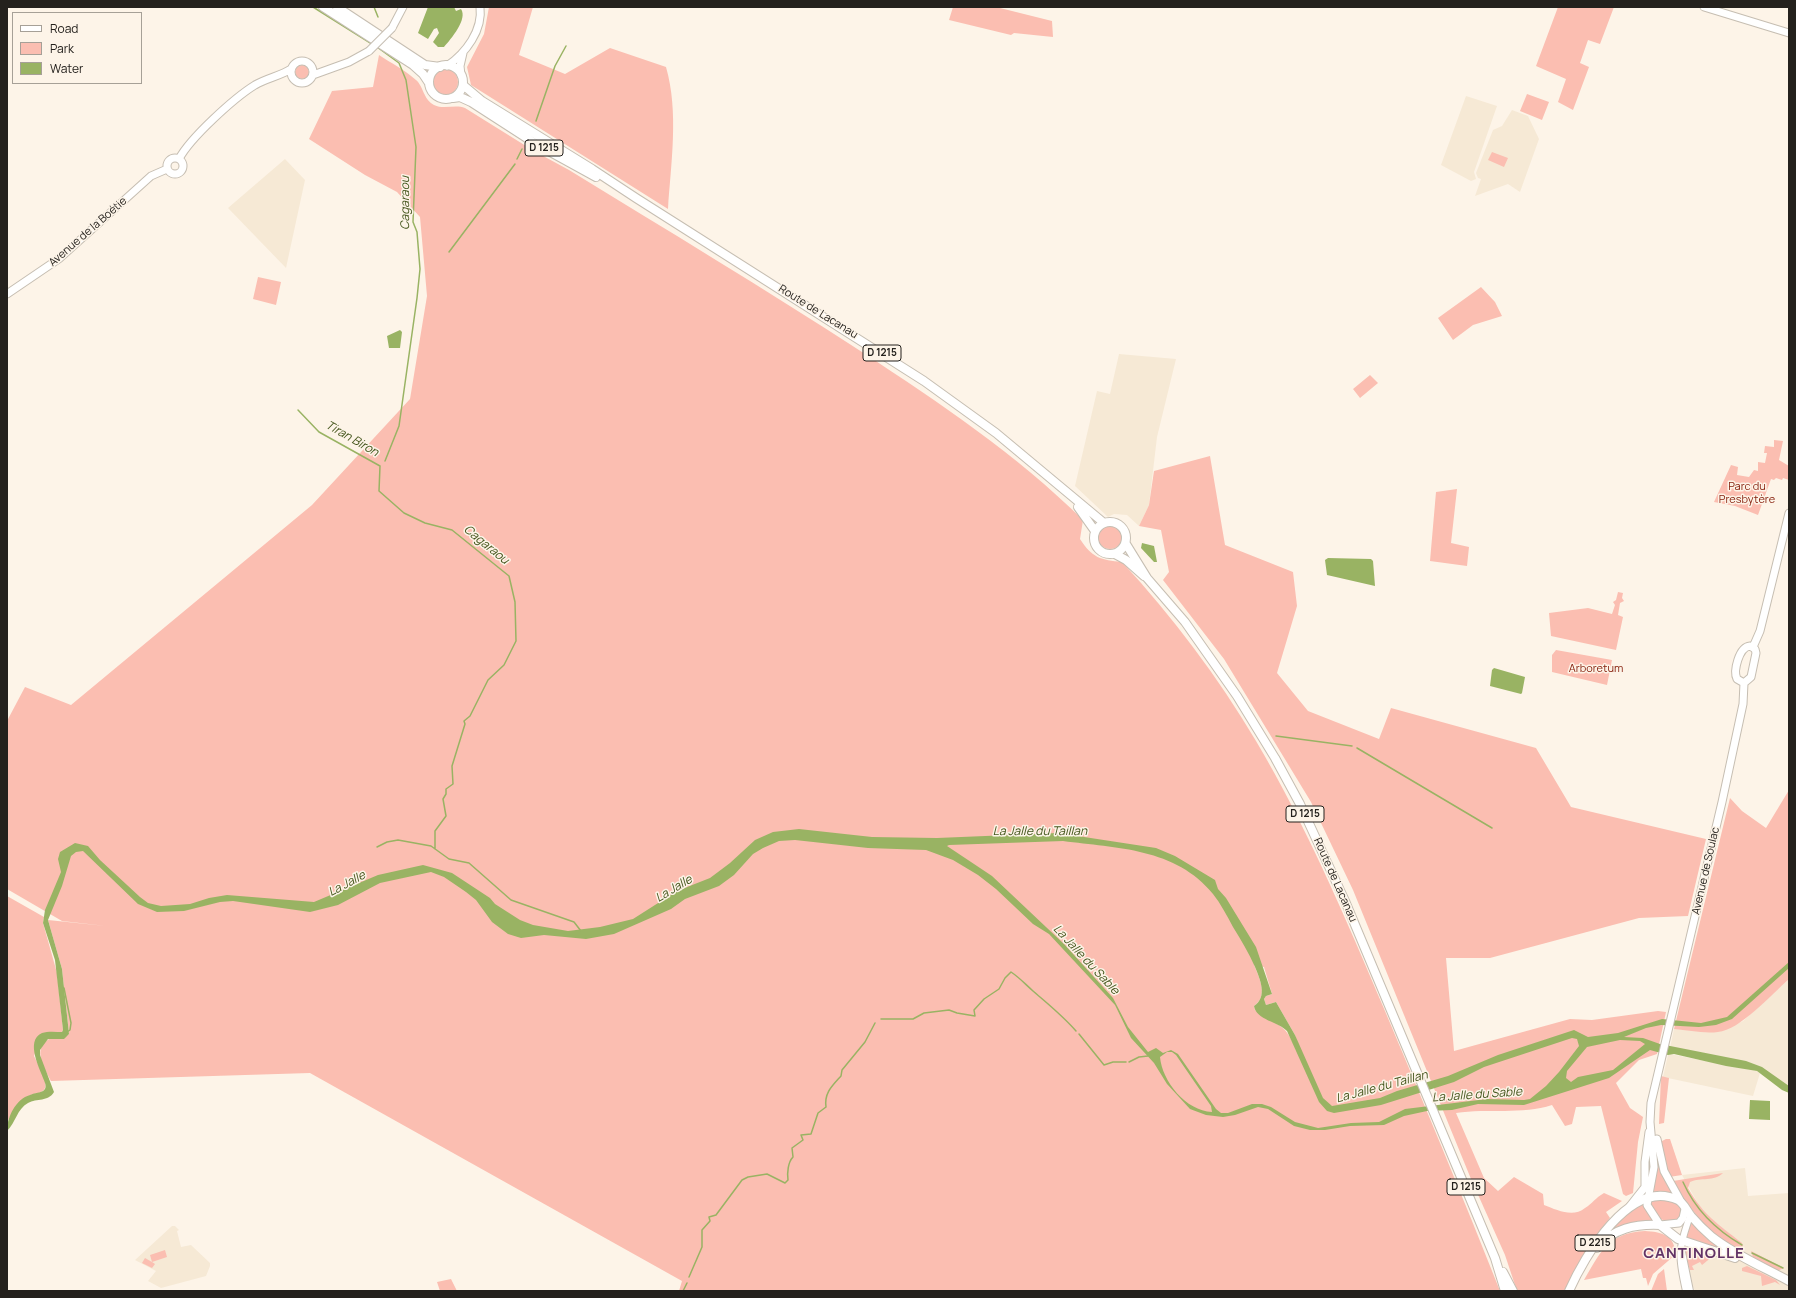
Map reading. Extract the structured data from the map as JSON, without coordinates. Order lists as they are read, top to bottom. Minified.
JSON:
{"streets":{"main road":["D 1215","Avenue de la Boétie","Route de Lacanau","Avenue de Soulac","D 2215"]},"crossings":[["D 1215","Route de Lacanau"]],"districts":["CANTINOLLE"],"water":["Cagaraou","Tiran Biron","La Jalle du Taillan","La Jalle","La Jalle du Sable"],"parks":["Parc du Presbytère","Arboretum"],"legend":["Road","Park","Water"]}
